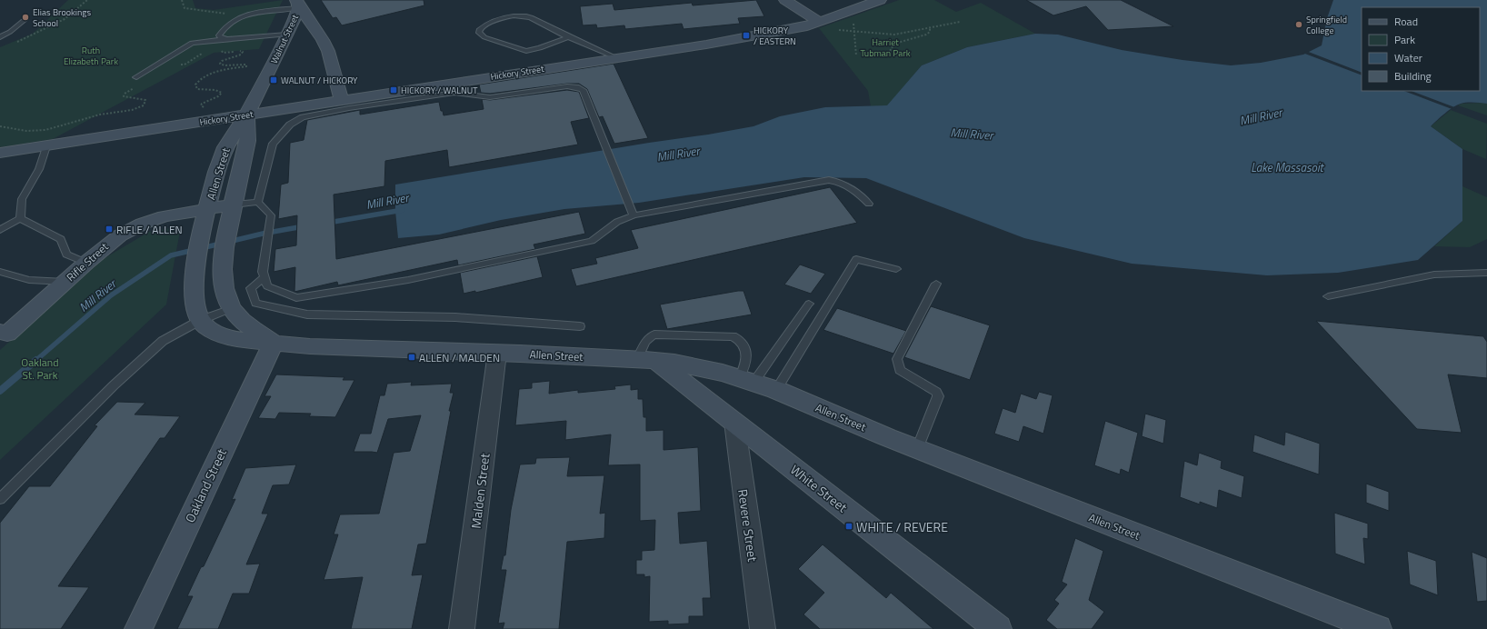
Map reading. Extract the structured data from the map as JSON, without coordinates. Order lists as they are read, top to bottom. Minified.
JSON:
{"streets":{"main road":["Walnut Street","Hickory Street","Allen Street","Rifle Street","Oakland Street","White Street"],"street":["Malden Street","Revere Street"]},"crossings":[["Walnut Street","Hickory Street"],["Walnut Street","Allen Street"],["Hickory Street","Allen Street"],["Allen Street","Rifle Street"],["Allen Street","Oakland Street"],["Allen Street","White Street"],["Allen Street","Malden Street"],["White Street","Revere Street"]],"water":["Mill River","Lake Massasoit"],"parks":["Harriet Tubman Park","Ruth Elizabeth Park","Oakland St. Park"],"places":{"other":["Elias Brookings School","Springfield College"],"transit":["HICKORY / EASTERN","WALNUT / HICKORY","HICKORY / WALNUT","RIFLE / ALLEN","ALLEN / MALDEN","WHITE / REVERE"]},"legend":["Road","Park","Water","Building"]}
